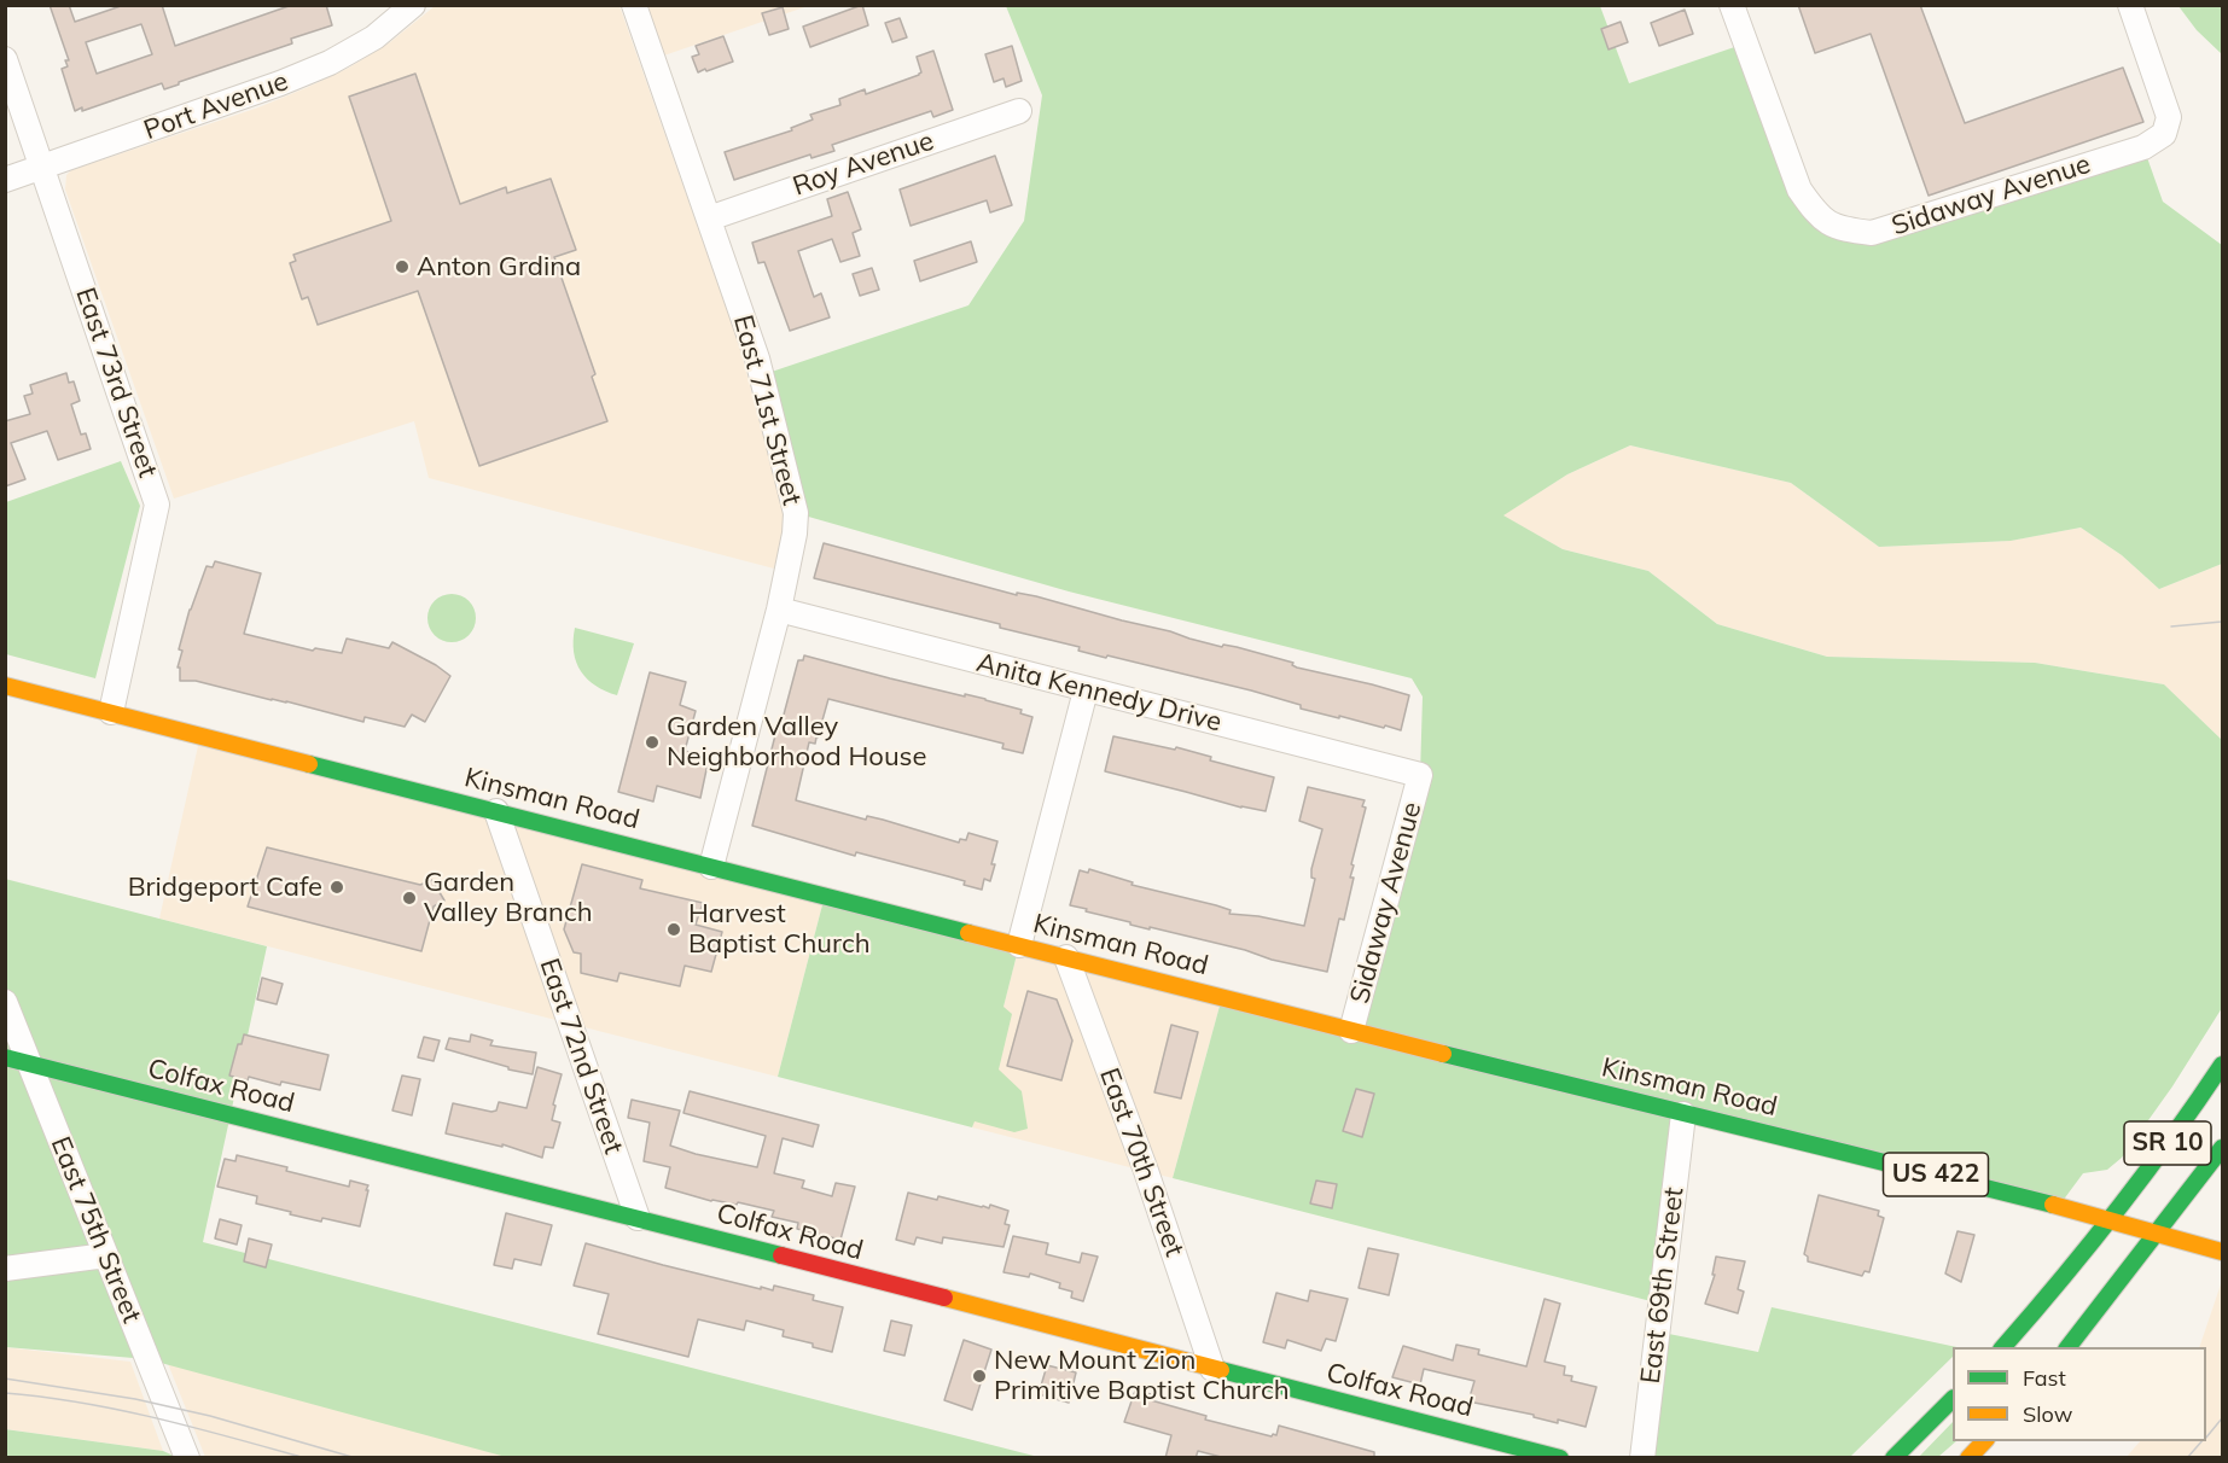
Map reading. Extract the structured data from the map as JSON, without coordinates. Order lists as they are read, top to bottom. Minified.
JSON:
{"streets":{"main road":["Kinsman Road","Colfax Road","SR 10","US 422"],"street":["Port Avenue","Roy Avenue","Sidaway Avenue","East 73rd Street","East 71st Street","Anita Kennedy Drive","East 72nd Street","East 70th Street","East 75th Street","East 69th Street"]},"crossings":[["Port Avenue","East 73rd Street"],["Roy Avenue","East 71st Street"],["Sidaway Avenue","Anita Kennedy Drive"],["Sidaway Avenue","Kinsman Road"],["East 73rd Street","Kinsman Road"],["East 71st Street","Anita Kennedy Drive"],["East 71st Street","Kinsman Road"],["Kinsman Road","East 72nd Street"],["Kinsman Road","SR 10"],["Kinsman Road","East 70th Street"],["Kinsman Road","East 69th Street"],["East 72nd Street","Colfax Road"],["Colfax Road","East 70th Street"],["Colfax Road","East 75th Street"]],"places":["Anton Grdina","Garden Valley Neighborhood House","Bridgeport Cafe","Garden Valley Branch","Harvest Baptist Church","New Mount Zion Primitive Baptist Church"],"legend":["Fast","Slow"]}
